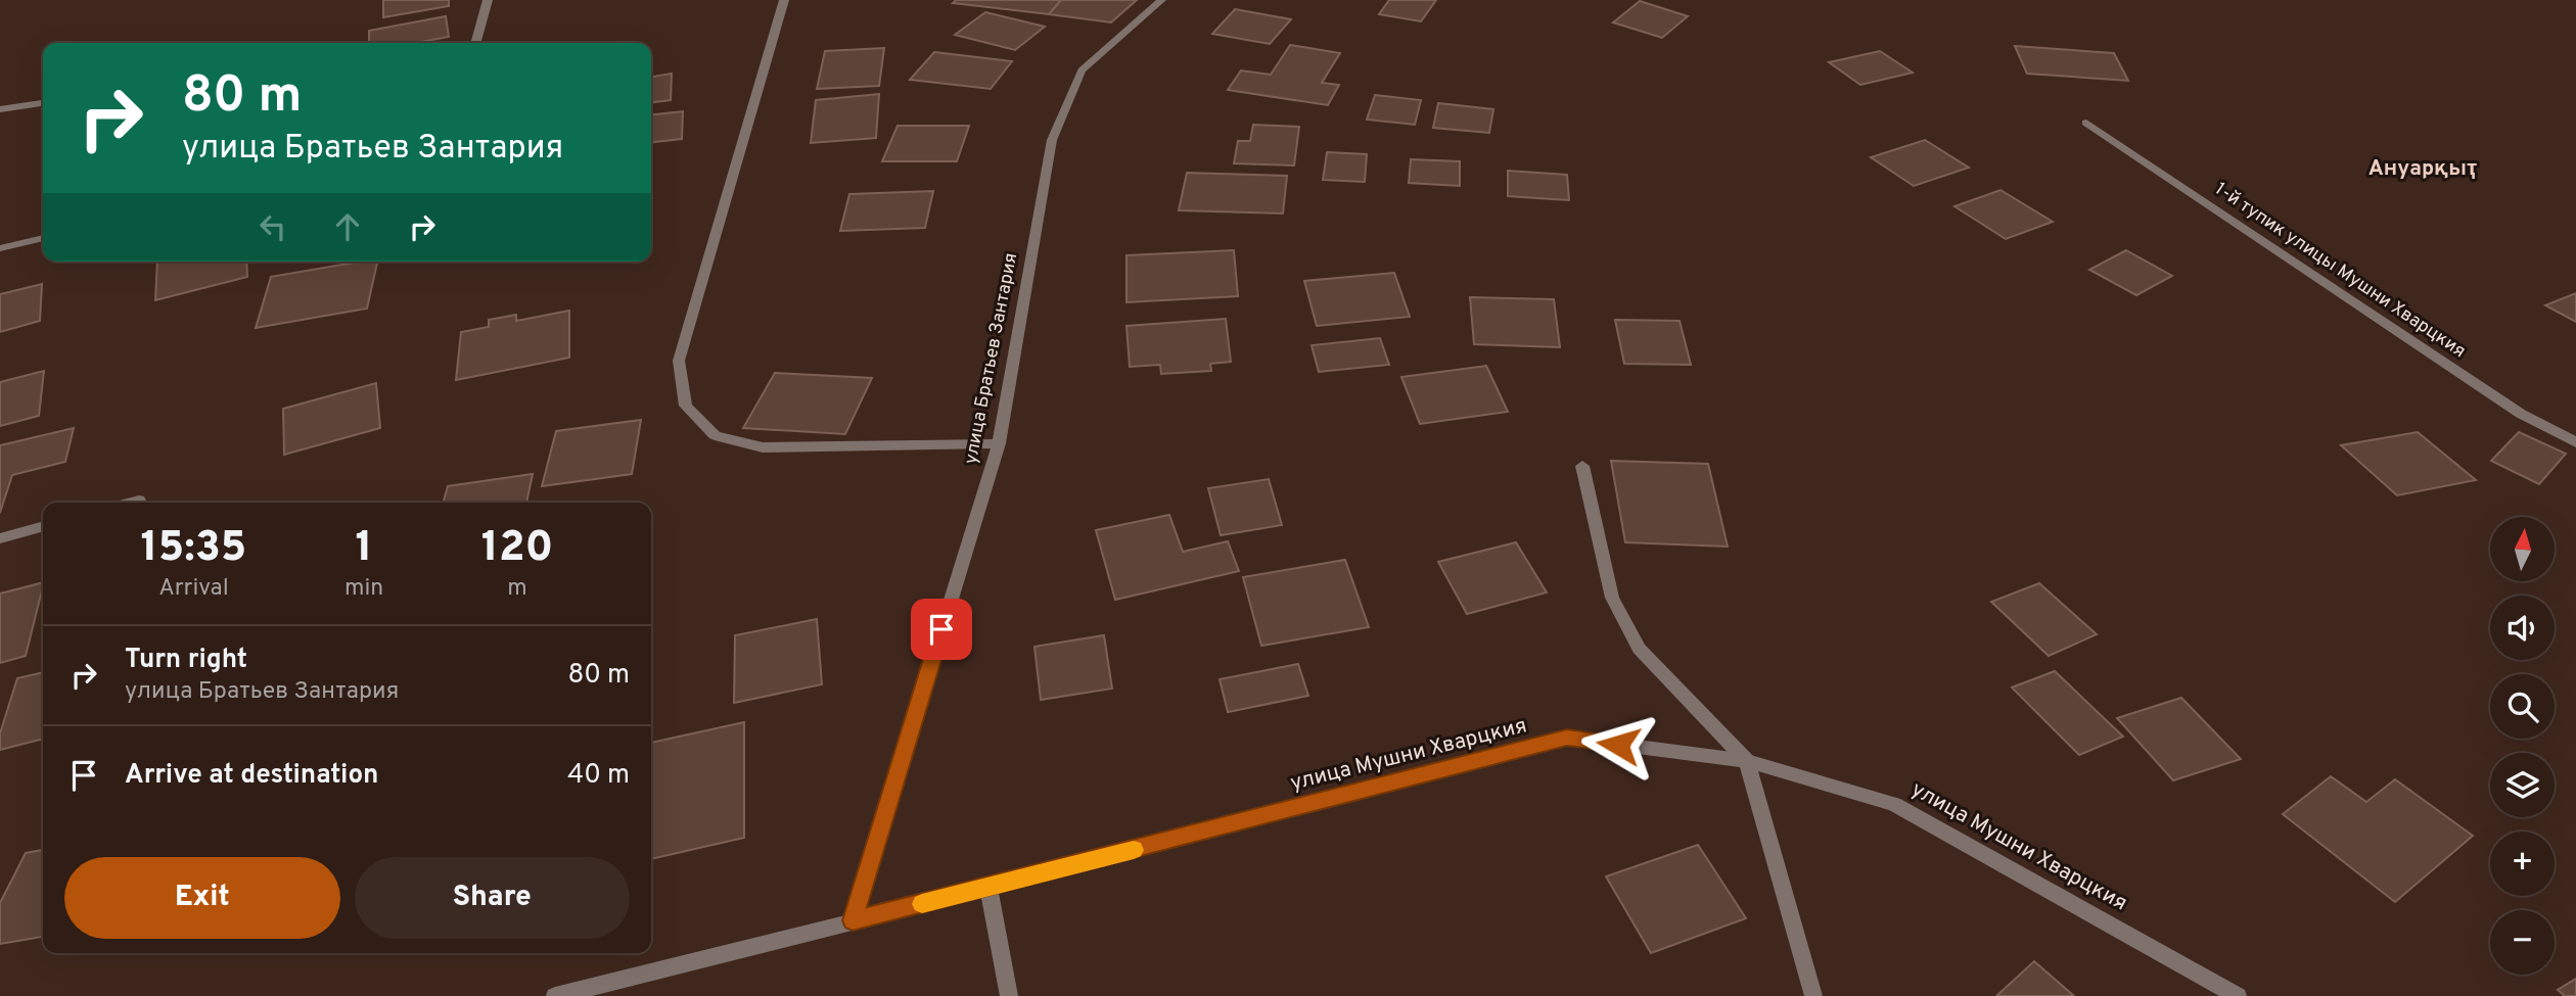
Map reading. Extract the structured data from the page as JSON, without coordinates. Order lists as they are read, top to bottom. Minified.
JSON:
{"streets":{"street":["1-й тупик улицы Мушни Хварцкия","улица Братьев Зантария","улица Мушни Хварцкия"]},"crossings":[["улица Братьев Зантария","улица Мушни Хварцкия"]],"districts":["Ануарқыҭ"],"north":"top","page":{"turn":["80 m","улица Братьев Зантария"],"eta":["15:35","Arrival","1","min","120","m"],"map_buttons":["+","−"],"list":[{"name":"Turn right","note":"улица Братьев Зантария","value":"80 m"},{"name":"Arrive at destination","value":"40 m"}],"buttons":["Exit","Share"]}}
